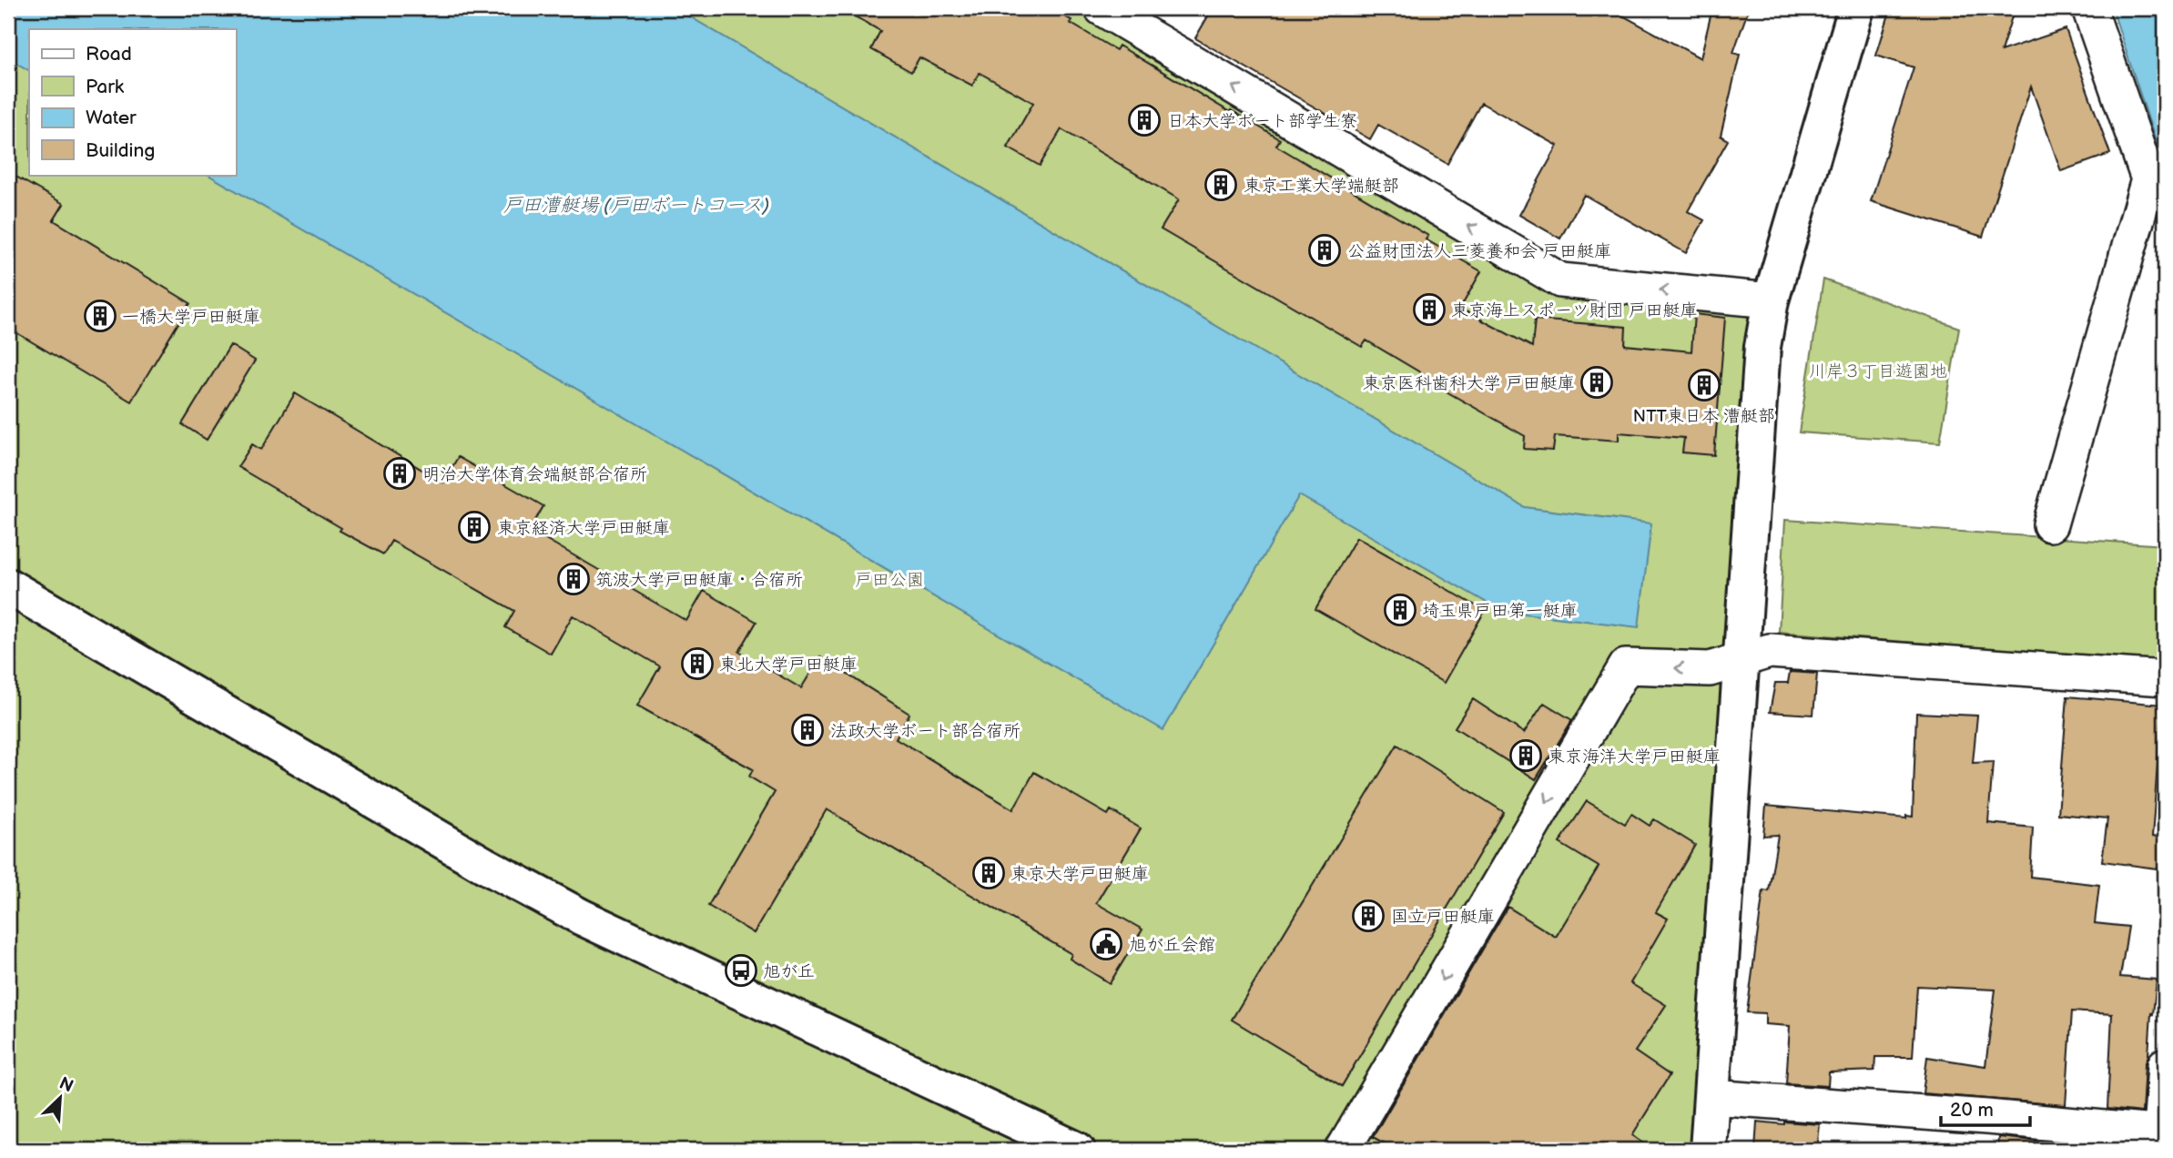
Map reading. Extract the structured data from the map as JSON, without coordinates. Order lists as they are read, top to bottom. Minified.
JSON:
{"water":["戸田漕艇場 (戸田ボートコース)"],"parks":["川岸３丁目遊園地","戸田公園"],"places":{"building":["日本大学ボート部学生寮","東京工業大学端艇部","公益財団法人三菱養和会 戸田艇庫","東京海上スポーツ財団 戸田艇庫","一橋大学戸田艇庫","東京医科歯科大学 戸田艇庫","NTT東日本 漕艇部","明治大学体育会端艇部合宿所","東京経済大学戸田艇庫","筑波大学戸田艇庫・合宿所","埼玉県戸田第一艇庫","東北大学戸田艇庫","法政大学ボート部合宿所","東京海洋大学戸田艇庫","東京大学戸田艇庫","国立戸田艇庫"],"public building":["旭が丘会館"],"bus stop":["旭が丘"]},"legend":["Road","Park","Water","Building"],"scale_bar":"20 m","north":"top right"}
